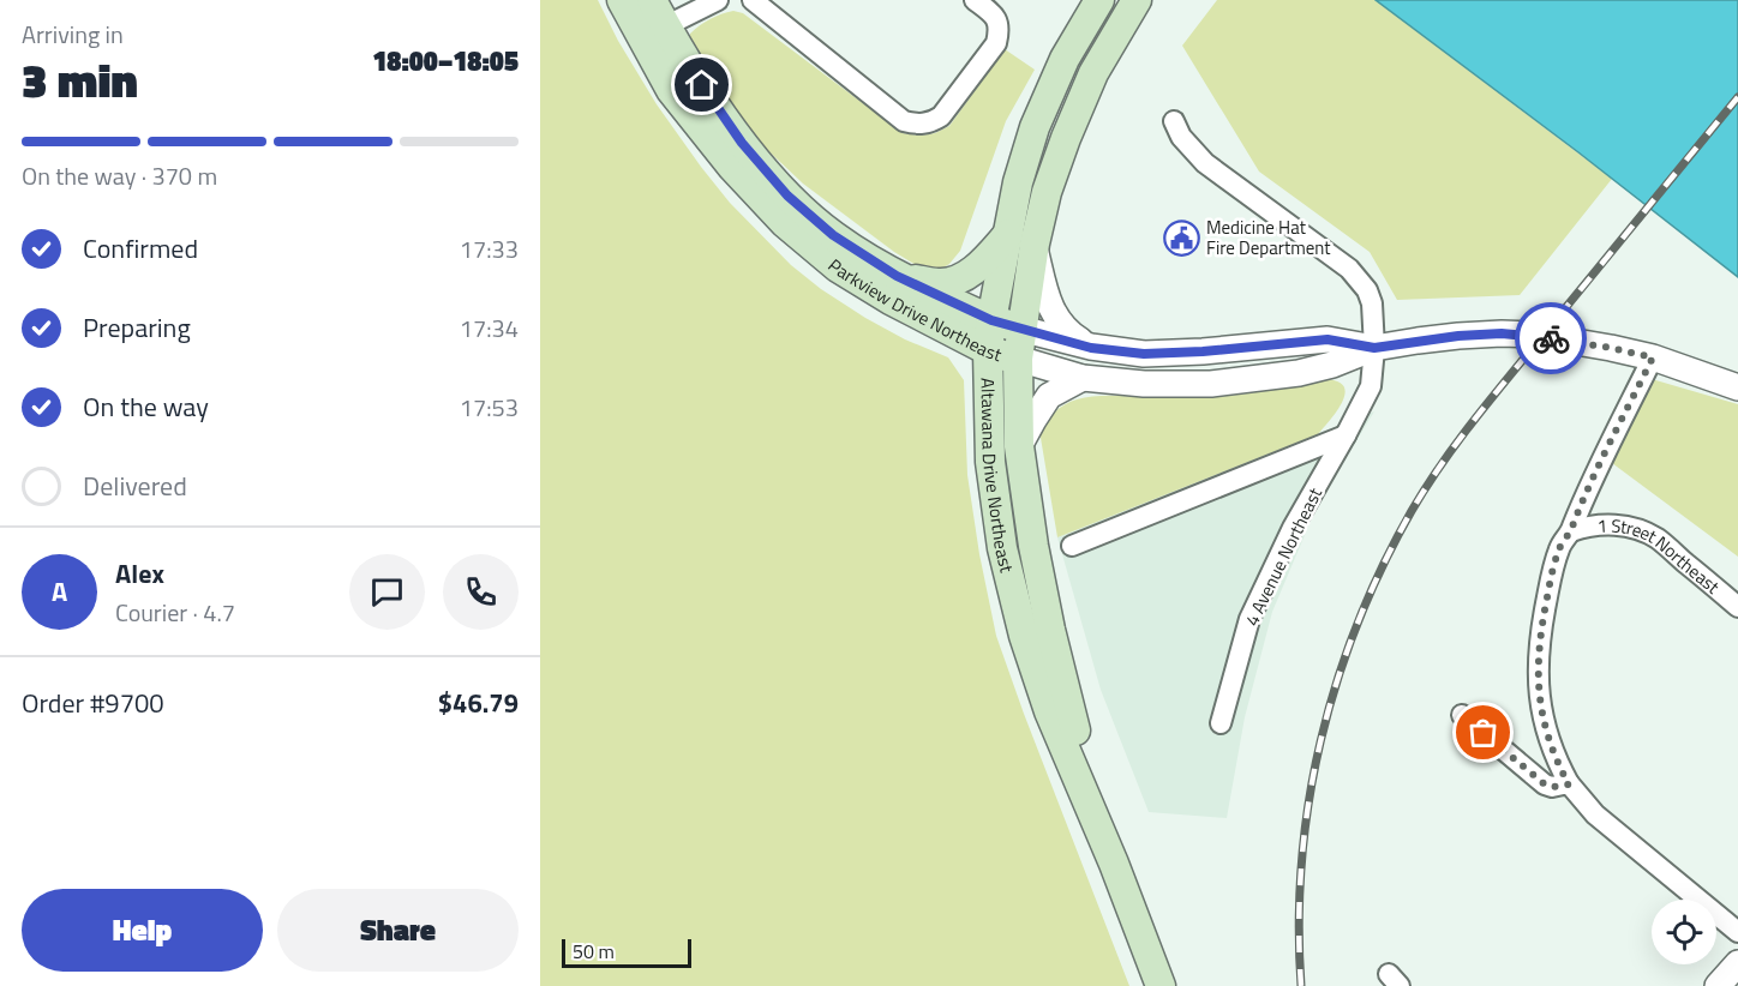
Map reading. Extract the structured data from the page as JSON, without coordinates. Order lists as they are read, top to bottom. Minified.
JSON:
{"streets":{"main road":["Parkview Drive Northeast","Altawana Drive Northeast"],"street":["4 Avenue Northeast","1 Street Northeast"]},"crossings":[["Parkview Drive Northeast","Altawana Drive Northeast"],["Parkview Drive Northeast","4 Avenue Northeast"]],"places":{"public building":["Medicine Hat Fire Department"]},"scale_bar":"50 m","page":{"heading":["3 min","Arriving in","18:00–18:05"],"panel":["Alex","Courier · 4.7","Order #9700","$46.79"],"bar":"On the way · 370 m","list":[["Confirmed","17:33"],["Preparing","17:34"],["On the way","17:53"],"Delivered"],"round":"A","buttons":["Help","Share"],"scale":"50 m"}}
